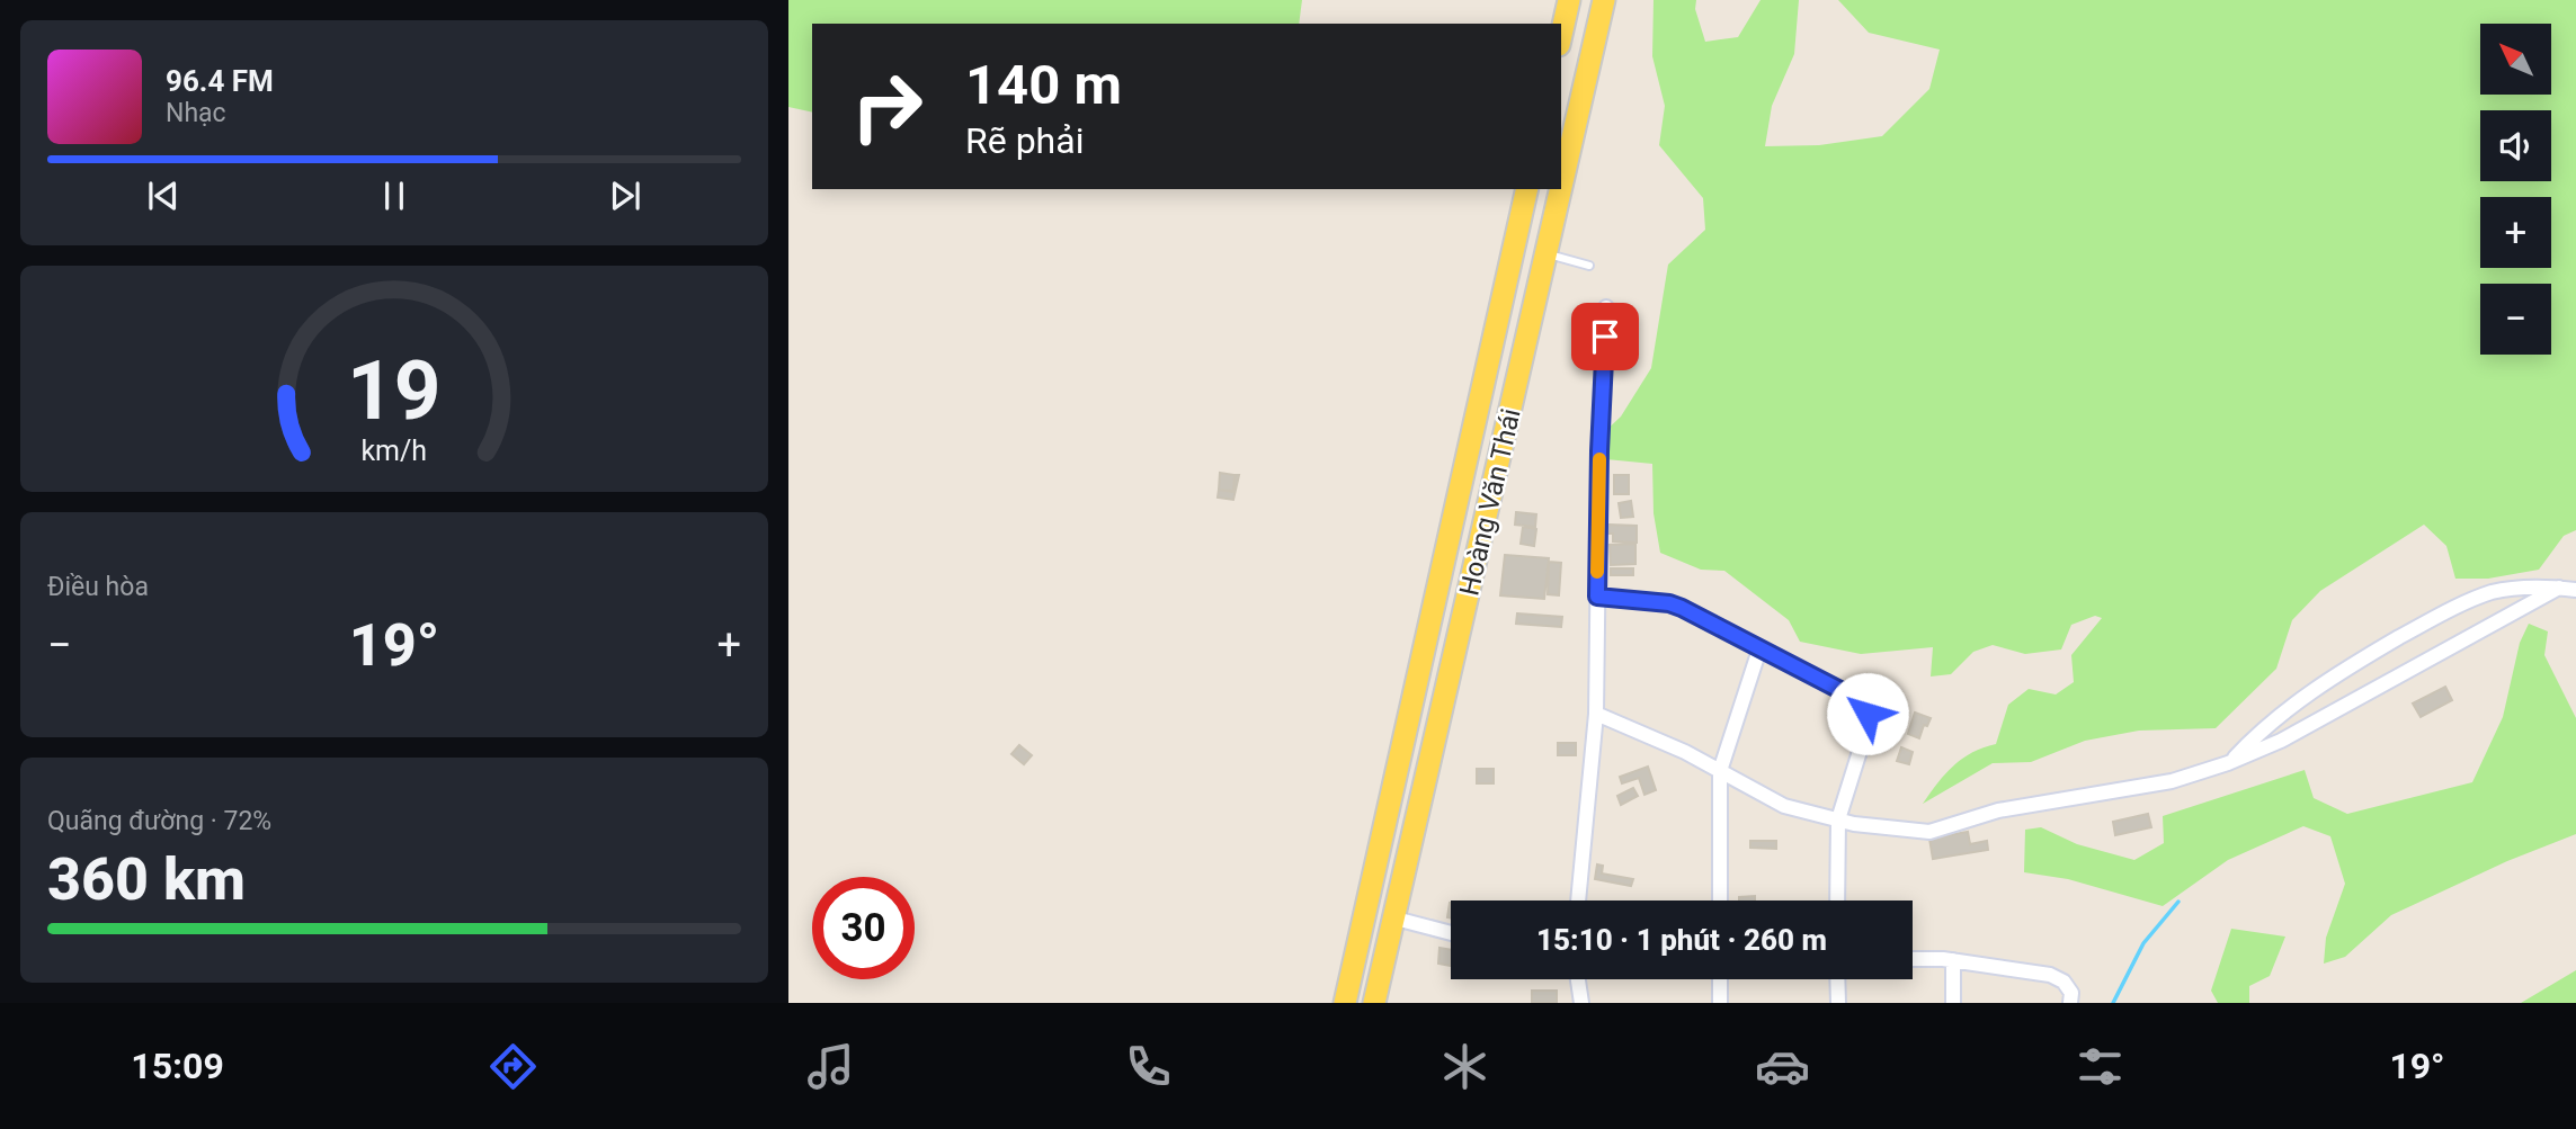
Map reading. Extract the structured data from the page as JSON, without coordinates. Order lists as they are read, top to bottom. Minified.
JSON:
{"streets":{"main road":["Hoàng Văn Thái"]},"north":"top left","page":{"map_buttons":["+","−"],"turn":["140 m","Rẽ phải"],"song":["96.4 FM","Nhạc"],"tile":["Điều hòa",["Quãng đường · 72%","360 km"]],"heat":["−","19°","+"],"limit":"30","trip":"15:10 · 1 phút · 260 m","tabs":["15:09","19°"],"gauge":["19","km/h"]}}
